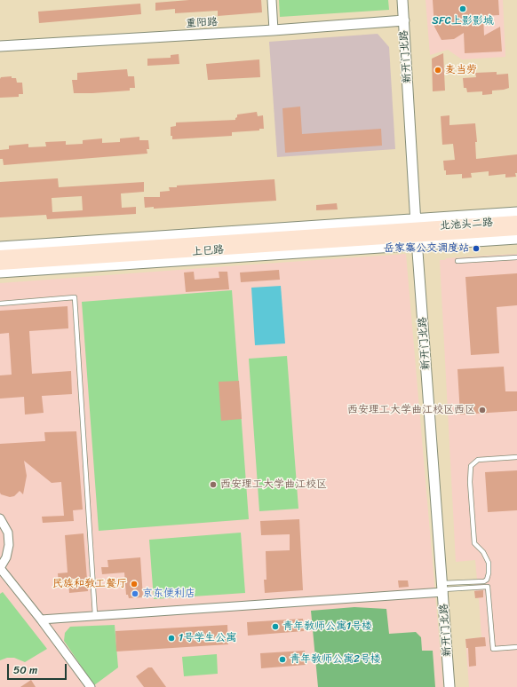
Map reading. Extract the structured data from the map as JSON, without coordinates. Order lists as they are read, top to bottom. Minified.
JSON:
{"streets":{"main road":["北池头二路","上巳路"],"street":["重阳路","新开门北路"]},"crossings":[["重阳路","新开门北路"],["新开门北路","北池头二路"],["新开门北路","上巳路"],["北池头二路","上巳路"]],"places":["SFC上影影城","麦当劳","岳家寨公交调度站","西安理工大学曲江校区西区","西安理工大学曲江校区","民族和教工餐厅","京东便利店","青年教师公寓1号楼","1号学生公寓","青年教师公寓2号楼"],"scale_bar":"50 m"}
